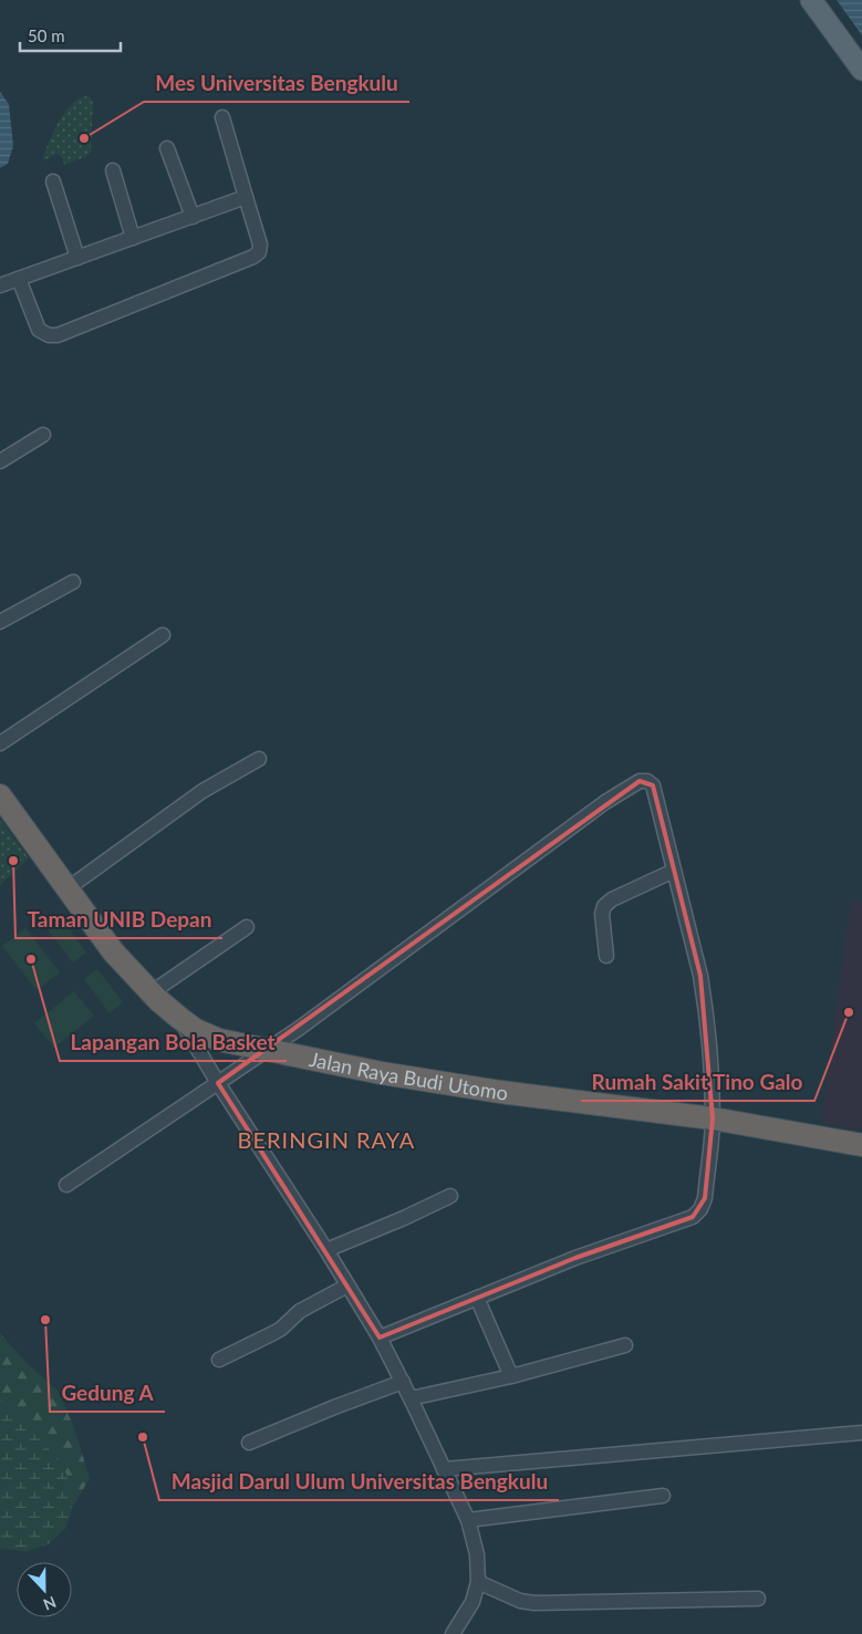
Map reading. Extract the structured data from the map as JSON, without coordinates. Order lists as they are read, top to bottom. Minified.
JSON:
{"streets":{"highway":["Jalan Raya Budi Utomo"]},"districts":["BERINGIN RAYA"],"places":["Mes Universitas Bengkulu","Taman UNIB Depan","Lapangan Bola Basket","Rumah Sakit Tino Galo","Gedung A","Masjid Darul Ulum Universitas Bengkulu"],"scale_bar":"50 m","north":"bottom"}
